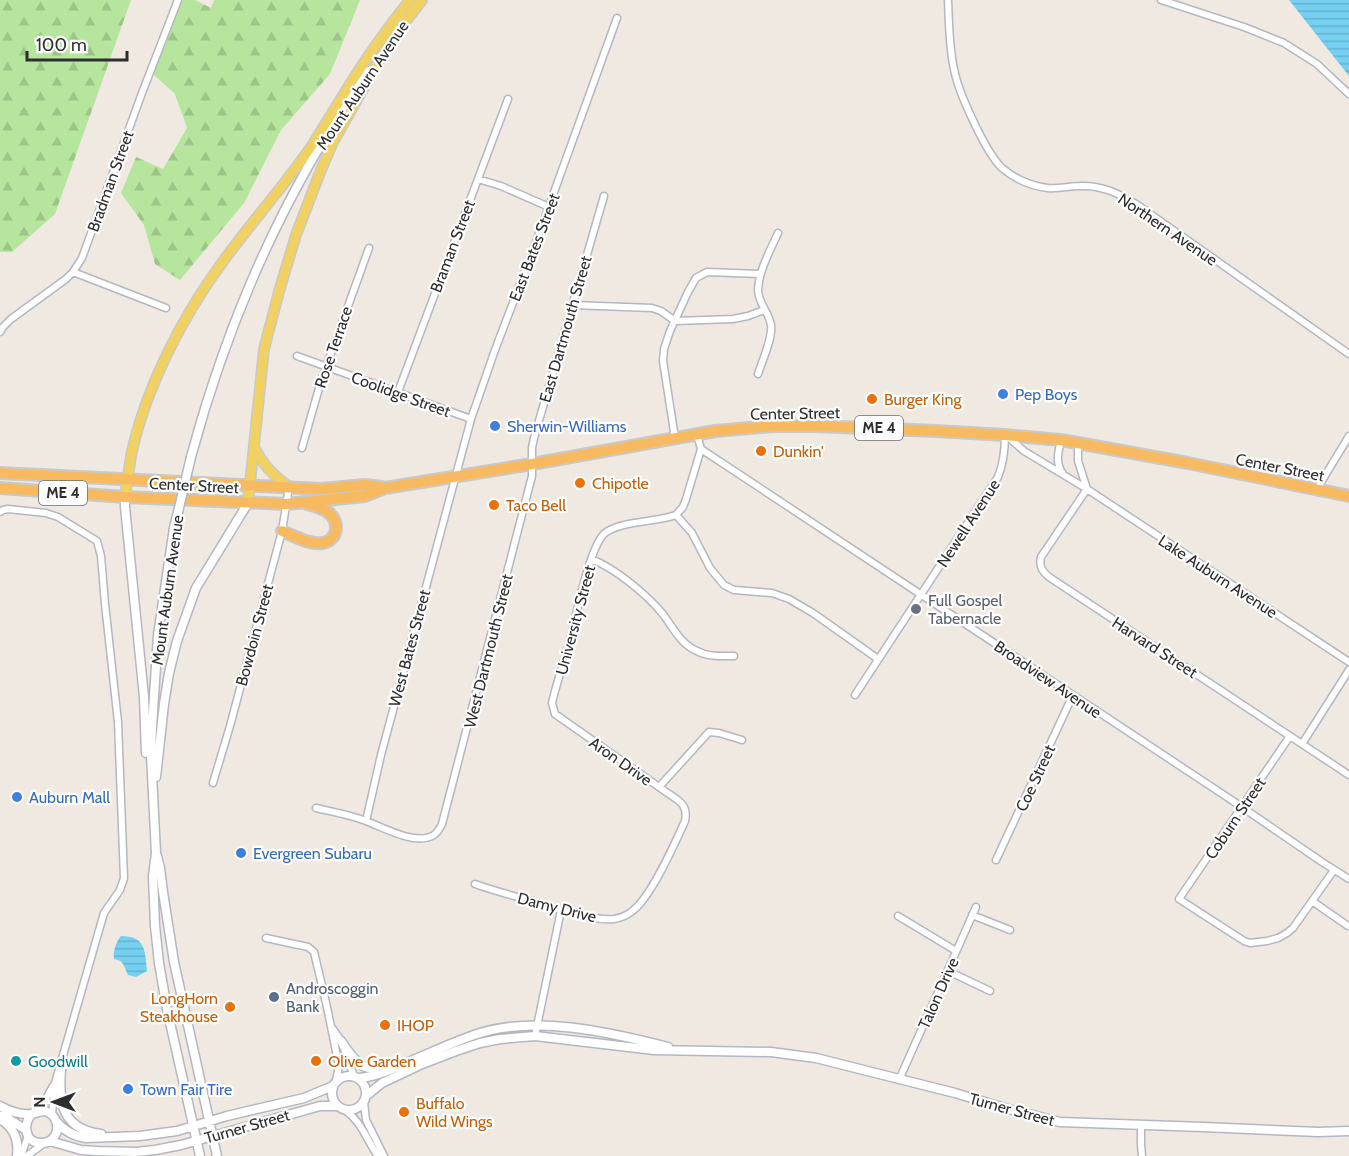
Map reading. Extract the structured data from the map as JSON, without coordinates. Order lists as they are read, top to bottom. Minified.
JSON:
{"streets":{"highway":["Center Street","ME 4"],"main road":["Mount Auburn Avenue","Turner Street"],"street":["Bradman Street","Northern Avenue","Braman Street","East Bates Street","East Dartmouth Street","Rose Terrace","Coolidge Street","Newell Avenue","Lake Auburn Avenue","University Street","Bowdoin Street","Harvard Street","West Bates Street","West Dartmouth Street","Broadview Avenue","Aron Drive","Coe Street","Coburn Street","Damy Drive","Talon Drive"]},"crossings":[["Mount Auburn Avenue","Turner Street"],["Braman Street","Coolidge Street"],["East Bates Street","Coolidge Street"],["East Bates Street","Center Street"],["East Bates Street","West Bates Street"],["East Dartmouth Street","Center Street"],["East Dartmouth Street","West Dartmouth Street"],["Rose Terrace","Coolidge Street"],["Center Street","Newell Avenue"],["Center Street","Lake Auburn Avenue"],["Center Street","Bowdoin Street"],["Center Street","West Bates Street"],["Center Street","West Dartmouth Street"],["Newell Avenue","Lake Auburn Avenue"],["Newell Avenue","Broadview Avenue"],["Lake Auburn Avenue","Harvard Street"],["University Street","Aron Drive"],["Harvard Street","Coburn Street"],["West Bates Street","West Dartmouth Street"],["Broadview Avenue","Coe Street"],["Broadview Avenue","Coburn Street"],["Aron Drive","Damy Drive"],["Talon Drive","Turner Street"]],"places":["Pep Boys","Burger King","Sherwin-Williams","Dunkin'","Chipotle","Taco Bell","Full Gospel Tabernacle","Auburn Mall","Evergreen Subaru","Androscoggin Bank","LongHorn Steakhouse","IHOP","Goodwill","Olive Garden","Town Fair Tire","Buffalo Wild Wings"],"scale_bar":"100 m","north":"left"}
